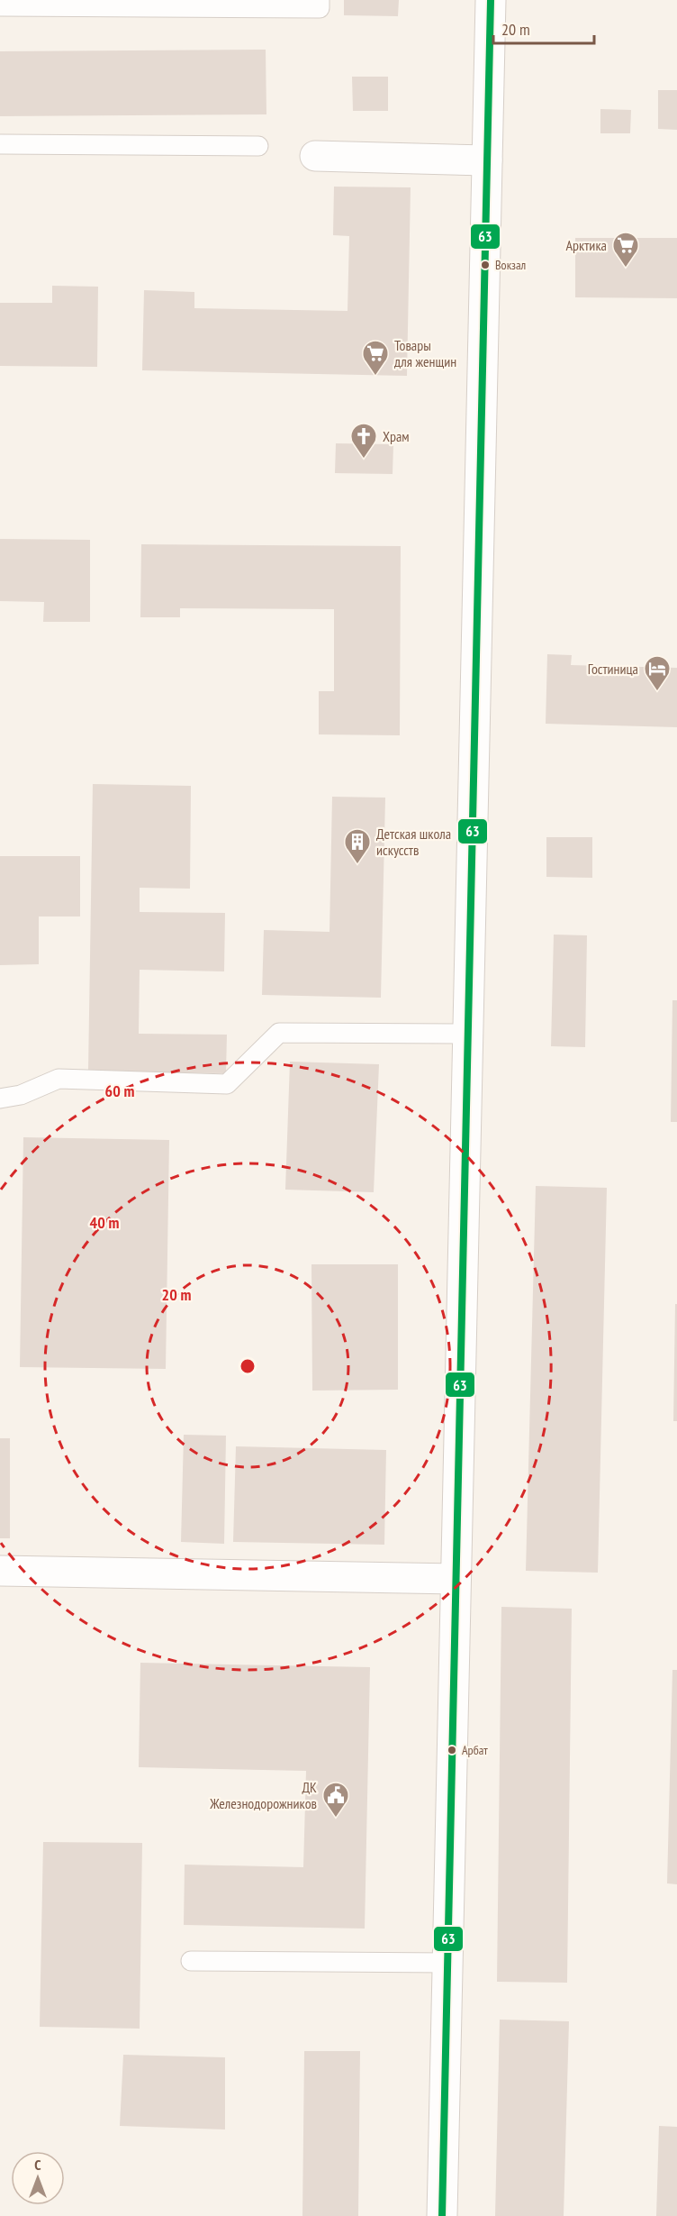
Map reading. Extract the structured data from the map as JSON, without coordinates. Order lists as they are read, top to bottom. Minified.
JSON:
{"places":{"other":["Вокзал","Арбат"],"supermarket":["Арктика","Товары для женщин"],"church":["Храм"],"hotel":["Гостиница"],"building":["Детская школа искусств"],"public building":["ДК Железнодорожников"]},"lines":["transit line 63"],"scale_bar":"20 m","north":"top","rings":["60 m","40 m","20 m"]}
